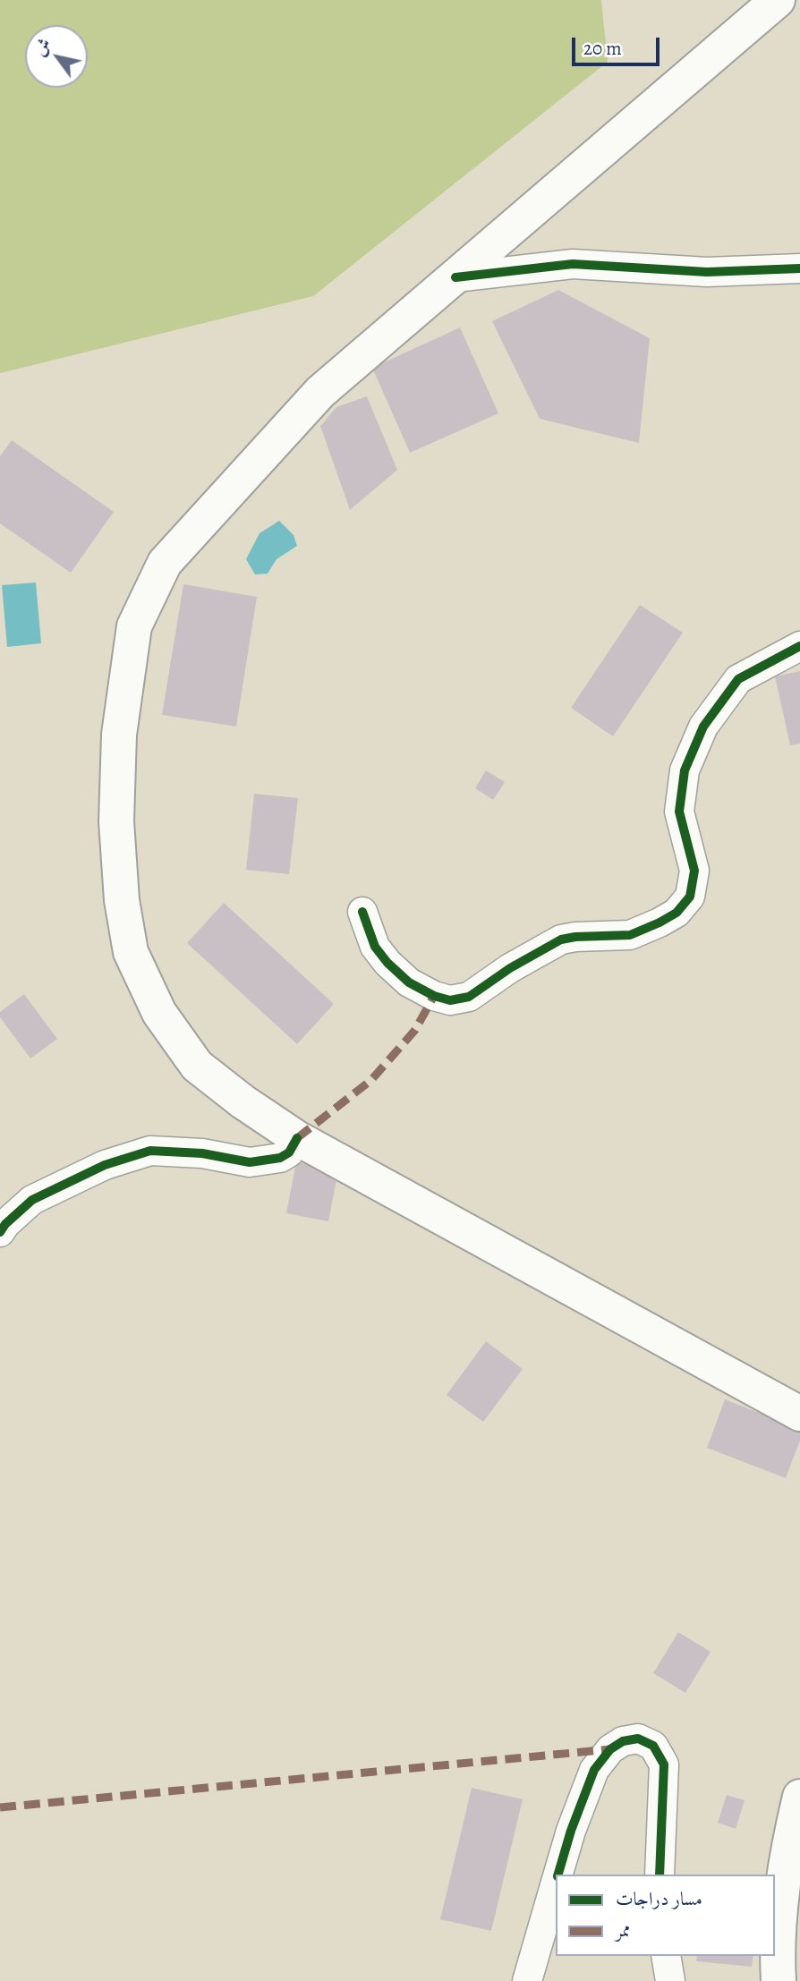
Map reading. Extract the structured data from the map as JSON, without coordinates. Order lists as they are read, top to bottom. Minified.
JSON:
{"legend":["مسار دراجات","ممر"],"scale_bar":"20 m","north":"top left"}
